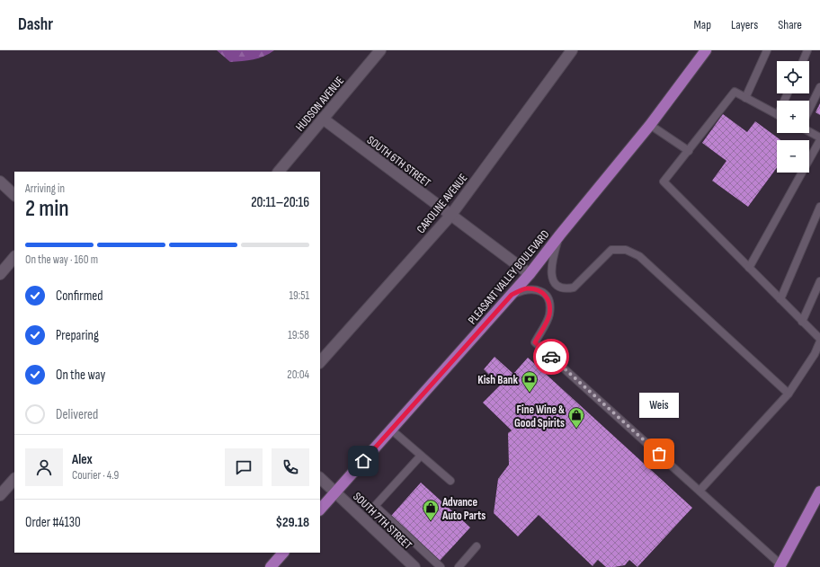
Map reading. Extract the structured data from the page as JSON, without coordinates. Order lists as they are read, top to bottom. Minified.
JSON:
{"streets":{"main road":["PLEASANT VALLEY BOULEVARD"],"street":["HUDSON AVENUE","SOUTH 6TH STREET","CAROLINE AVENUE","SOUTH 7TH STREET"]},"crossings":[["HUDSON AVENUE","SOUTH 6TH STREET"],["SOUTH 6TH STREET","CAROLINE AVENUE"],["SOUTH 6TH STREET","PLEASANT VALLEY BOULEVARD"],["PLEASANT VALLEY BOULEVARD","SOUTH 7TH STREET"]],"places":{"bank":["Kish Bank"],"shop":["Fine Wine & Good Spirits","Advance Auto Parts"],"other":["Weis"]},"page":{"header":"Dashr","nav":["Map","Layers","Share"],"map_buttons":["+","−"],"heading":["2 min","Arriving in","20:11–20:16"],"panel":["Alex","Courier · 4.9","Order #4130","$29.18"],"bar":"On the way · 160 m","list":[["Confirmed","19:51"],["Preparing","19:58"],["On the way","20:04"],"Delivered"],"bubble":"Weis"}}
